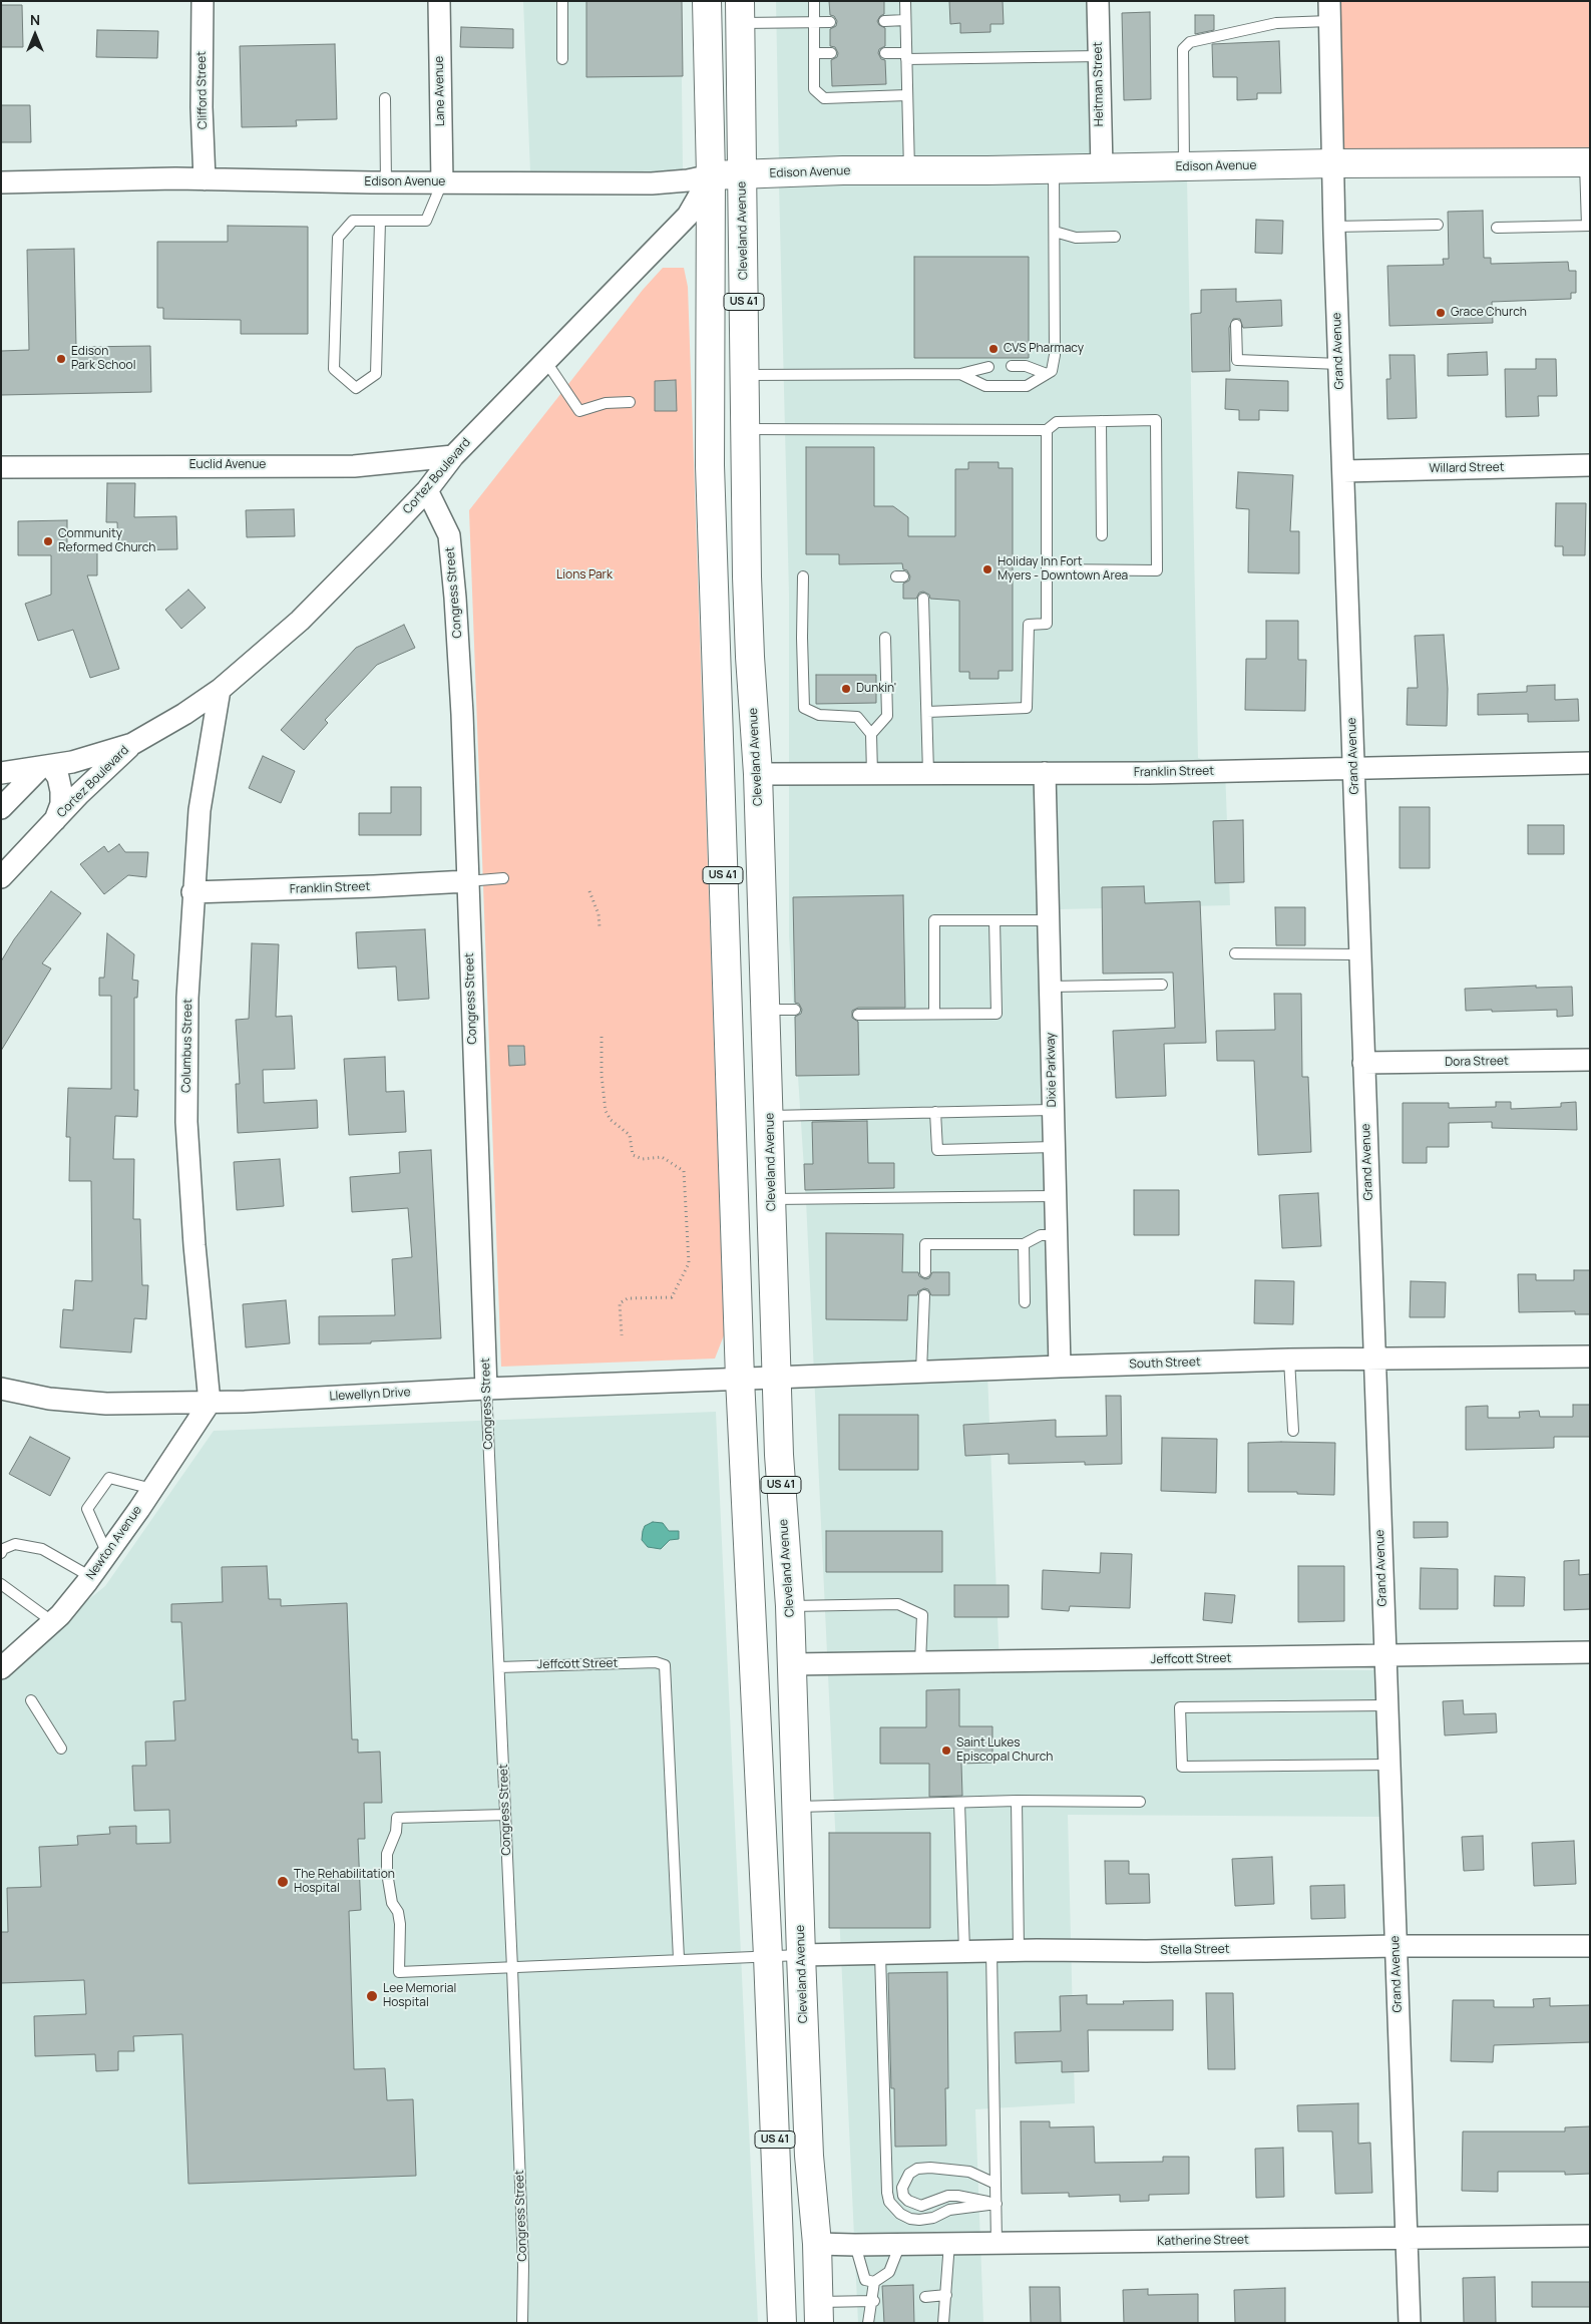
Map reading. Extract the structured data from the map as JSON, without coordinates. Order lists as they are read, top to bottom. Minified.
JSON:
{"streets":{"main road":["Edison Avenue","Cleveland Avenue","US 41"],"street":["Heitman Street","Clifford Street","Lane Avenue","Grand Avenue","Euclid Avenue","Willard Street","Cortez Boulevard","Congress Street","Franklin Street","Columbus Street","Dora Street","Dixie Parkway","South Street","Llewellyn Drive","Newton Avenue","Jeffcott Street","Stella Street","Katherine Street"]},"crossings":[["Heitman Street","Edison Avenue"],["Clifford Street","Edison Avenue"],["Lane Avenue","Edison Avenue"],["Edison Avenue","Cleveland Avenue"],["Edison Avenue","US 41"],["Edison Avenue","Grand Avenue"],["Edison Avenue","Cortez Boulevard"],["Cleveland Avenue","Franklin Street"],["Cleveland Avenue","South Street"],["Cleveland Avenue","Jeffcott Street"],["Cleveland Avenue","Stella Street"],["Cleveland Avenue","Katherine Street"],["US 41","Cortez Boulevard"],["US 41","South Street"],["US 41","Llewellyn Drive"],["Grand Avenue","Willard Street"],["Grand Avenue","Franklin Street"],["Grand Avenue","Dora Street"],["Grand Avenue","South Street"],["Grand Avenue","Jeffcott Street"],["Grand Avenue","Stella Street"],["Grand Avenue","Katherine Street"],["Euclid Avenue","Cortez Boulevard"],["Cortez Boulevard","Congress Street"],["Cortez Boulevard","Columbus Street"],["Congress Street","Franklin Street"],["Congress Street","Llewellyn Drive"],["Congress Street","Jeffcott Street"],["Franklin Street","Columbus Street"],["Franklin Street","Dixie Parkway"],["Columbus Street","Llewellyn Drive"],["Columbus Street","Newton Avenue"],["Dixie Parkway","South Street"],["South Street","Llewellyn Drive"],["Llewellyn Drive","Newton Avenue"]],"parks":["Lions Park"],"places":["Grace Church","CVS Pharmacy","Edison Park School","Community Reformed Church","Holiday Inn Fort Myers - Downtown Area","Dunkin'","Saint Lukes Episcopal Church","The Rehabilitation Hospital","Lee Memorial Hospital"],"north":"top"}
